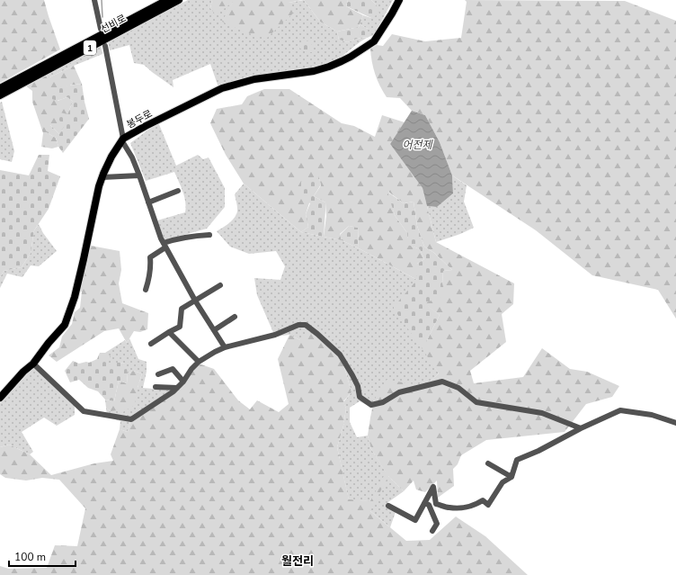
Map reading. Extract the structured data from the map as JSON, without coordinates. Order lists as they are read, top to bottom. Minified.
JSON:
{"streets":{"main road":["선비로","1","봉두로"]},"districts":["월전리"],"water":["어전제"],"scale_bar":"100 m"}
